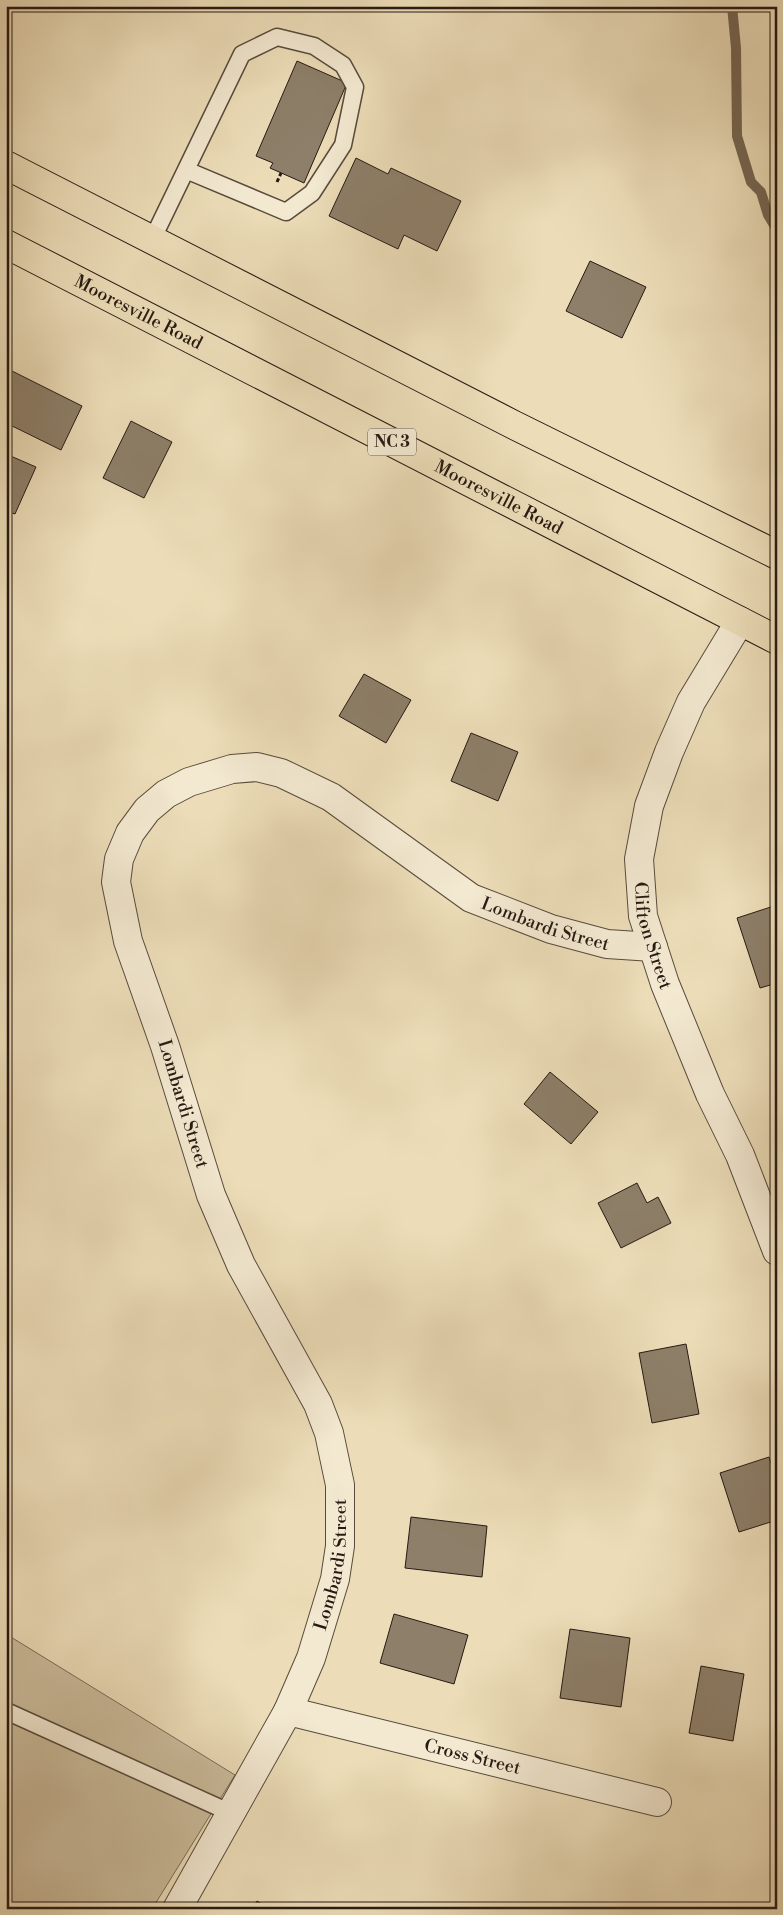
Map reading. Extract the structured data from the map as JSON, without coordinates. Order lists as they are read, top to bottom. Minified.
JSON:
{"streets":{"main road":["Mooresville Road","NC 3"],"street":["Lombardi Street","Clifton Street","Cross Street"]},"crossings":[["Mooresville Road","Clifton Street"],["Lombardi Street","Clifton Street"],["Lombardi Street","Cross Street"]]}
